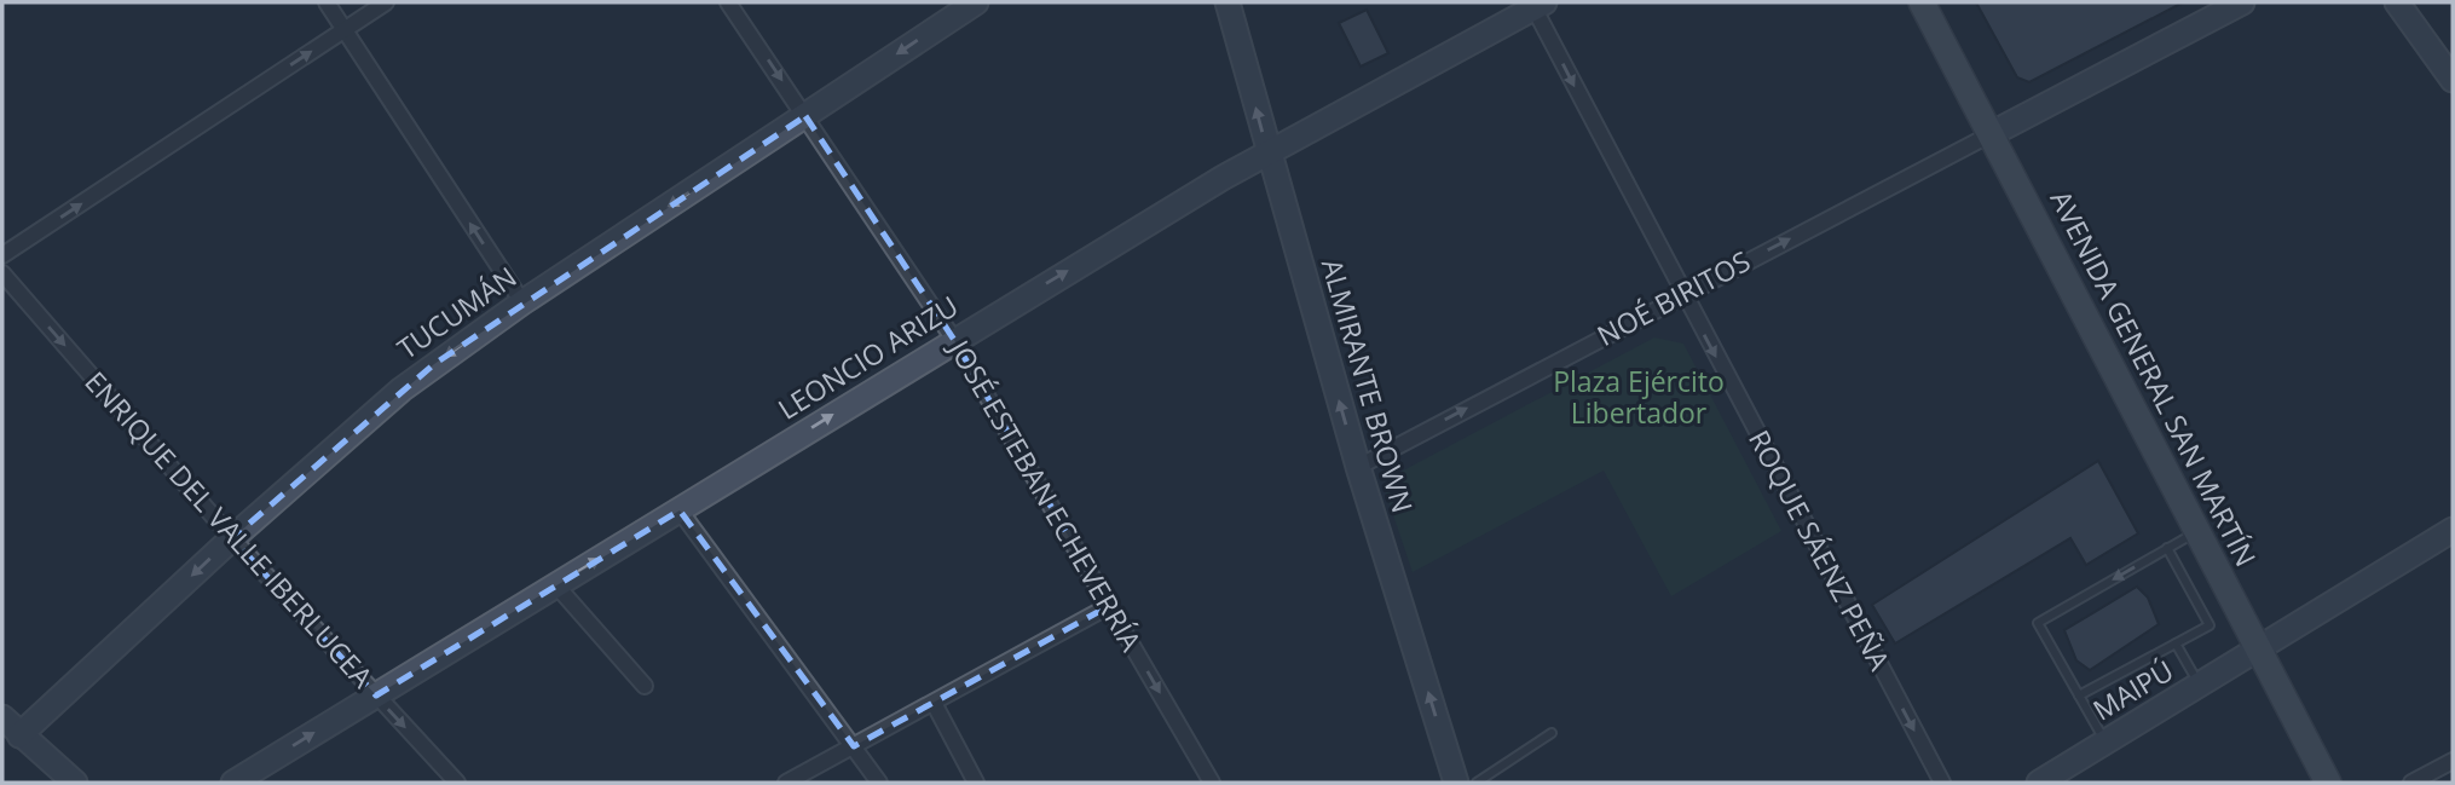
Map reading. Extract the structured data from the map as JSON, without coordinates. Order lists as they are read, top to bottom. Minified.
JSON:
{"streets":{"main road":["AVENIDA GENERAL SAN MARTÍN"],"street":["NOÉ BIRITOS","TUCUMÁN","LEONCIO ARIZU","ALMIRANTE BROWN","JOSÉ ESTEBAN ECHEVERRÍA","ENRIQUE DEL VALLE IBERLUCEA","ROQUE SÁENZ PEÑA","MAIPÚ"]},"crossings":[["NOÉ BIRITOS","AVENIDA GENERAL SAN MARTÍN"],["NOÉ BIRITOS","ALMIRANTE BROWN"],["NOÉ BIRITOS","ROQUE SÁENZ PEÑA"],["TUCUMÁN","JOSÉ ESTEBAN ECHEVERRÍA"],["TUCUMÁN","ENRIQUE DEL VALLE IBERLUCEA"],["LEONCIO ARIZU","ALMIRANTE BROWN"],["LEONCIO ARIZU","JOSÉ ESTEBAN ECHEVERRÍA"],["LEONCIO ARIZU","ENRIQUE DEL VALLE IBERLUCEA"],["LEONCIO ARIZU","ROQUE SÁENZ PEÑA"],["AVENIDA GENERAL SAN MARTÍN","MAIPÚ"]],"one_way":["NOÉ BIRITOS","TUCUMÁN","LEONCIO ARIZU","ALMIRANTE BROWN","JOSÉ ESTEBAN ECHEVERRÍA","ENRIQUE DEL VALLE IBERLUCEA","ROQUE SÁENZ PEÑA"],"parks":["Plaza Ejército Libertador"]}
